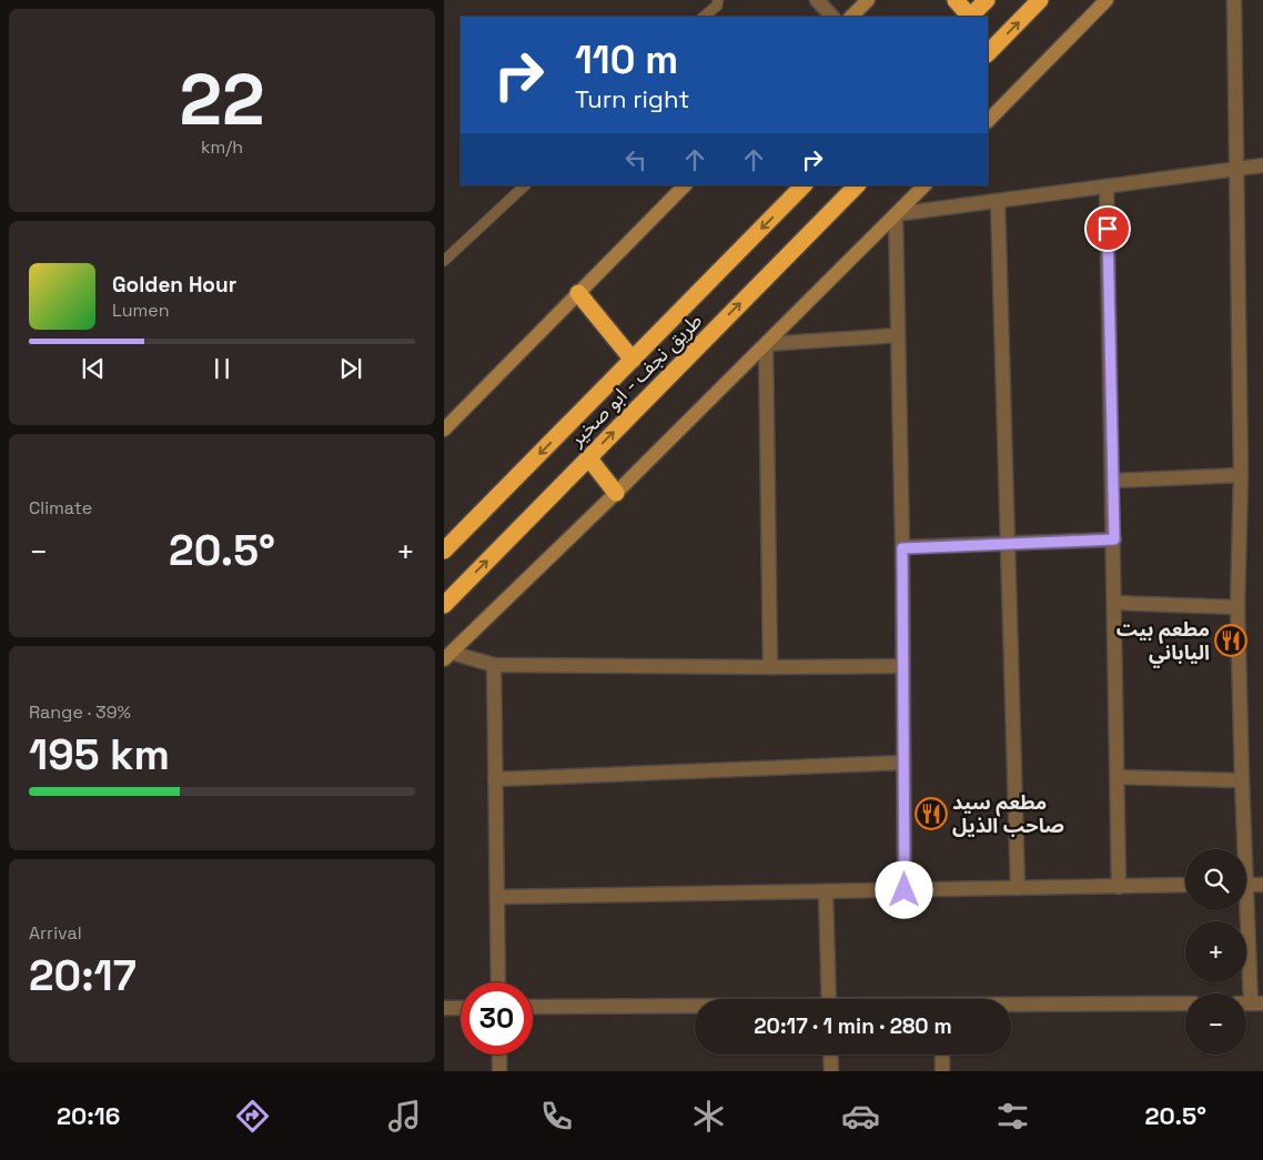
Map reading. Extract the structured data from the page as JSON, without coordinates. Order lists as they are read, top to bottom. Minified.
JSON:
{"streets":{"highway":["طريق نجف - ابو صخير"]},"places":{"restaurant":["مطعم بيت الياباني","مطعم سيد صاحب الذيل"]},"page":{"tile":[["22","km/h"],"Climate",["Range · 39%","195 km"],["Arrival","20:17"]],"turn":["110 m","Turn right"],"song":["Golden Hour","Lumen"],"heat":["−","20.5°","+"],"map_buttons":["+","−"],"limit":"30","trip":"20:17 · 1 min · 280 m","tabs":["20:16","20.5°"]}}
